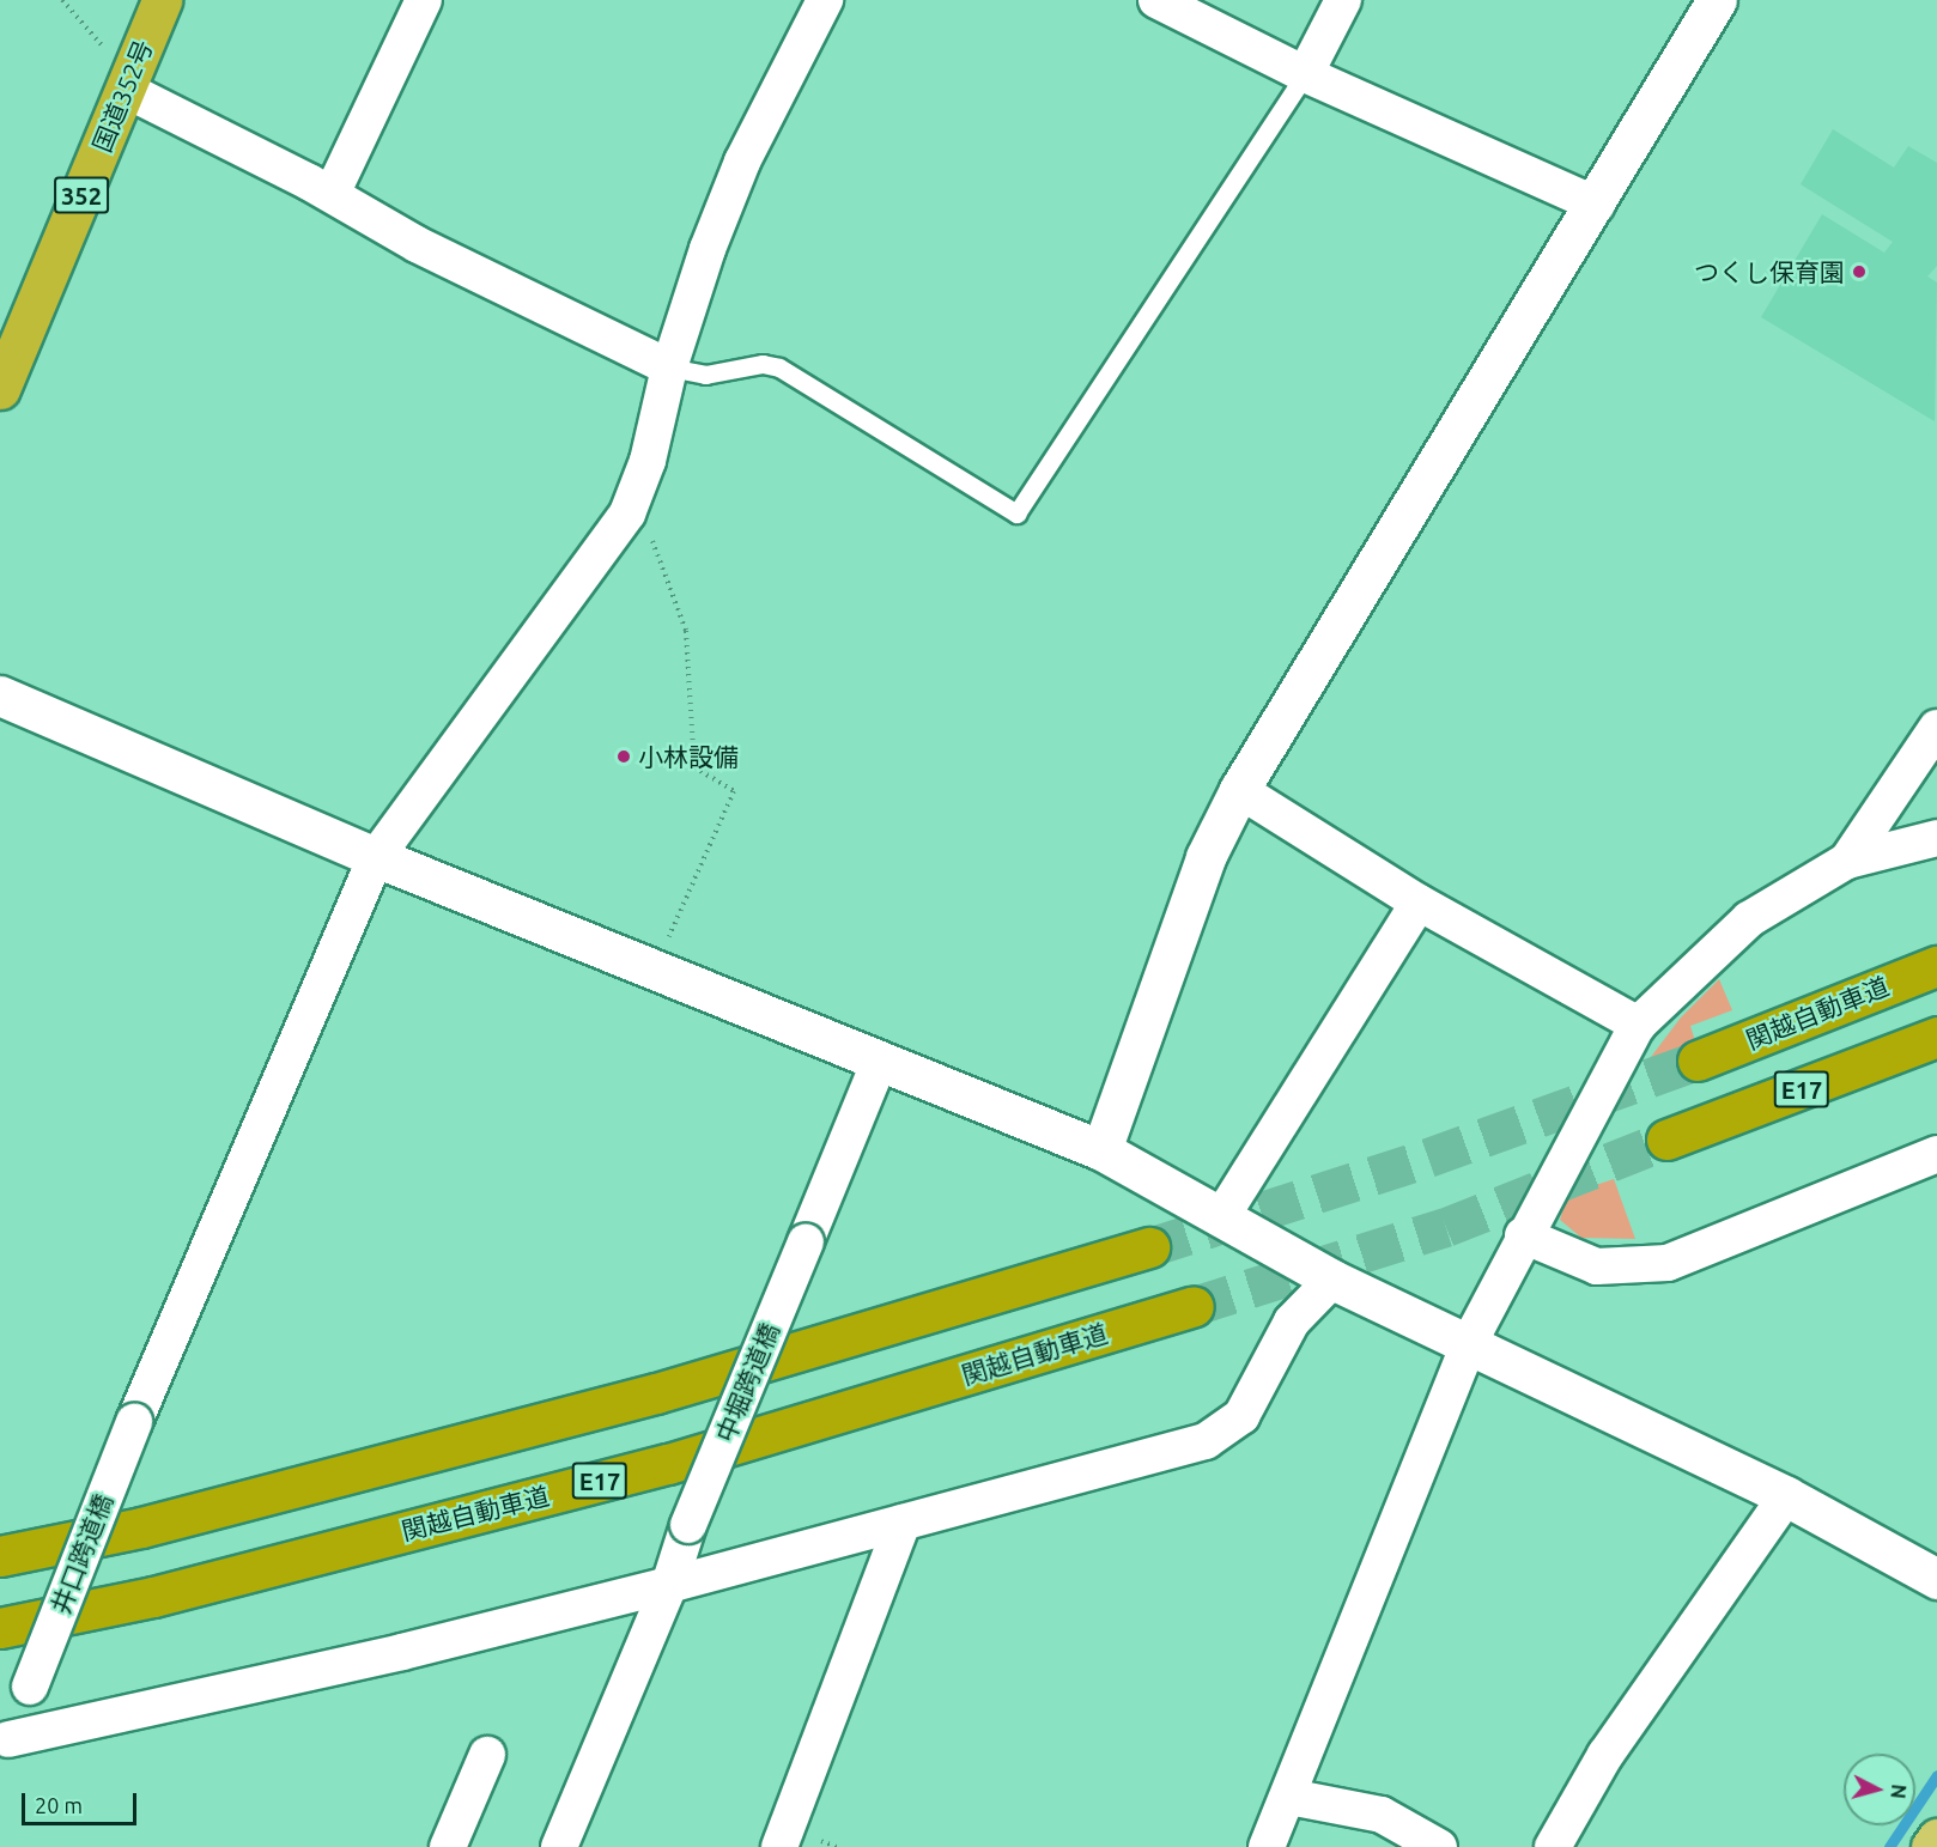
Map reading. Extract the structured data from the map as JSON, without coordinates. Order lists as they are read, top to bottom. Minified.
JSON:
{"streets":{"highway":["国道352号","352","関越自動車道","E17"],"street":["中堀跨道橋","井口跨道橋"]},"places":["つくし保育園","小林設備"],"scale_bar":"20 m","north":"right"}
